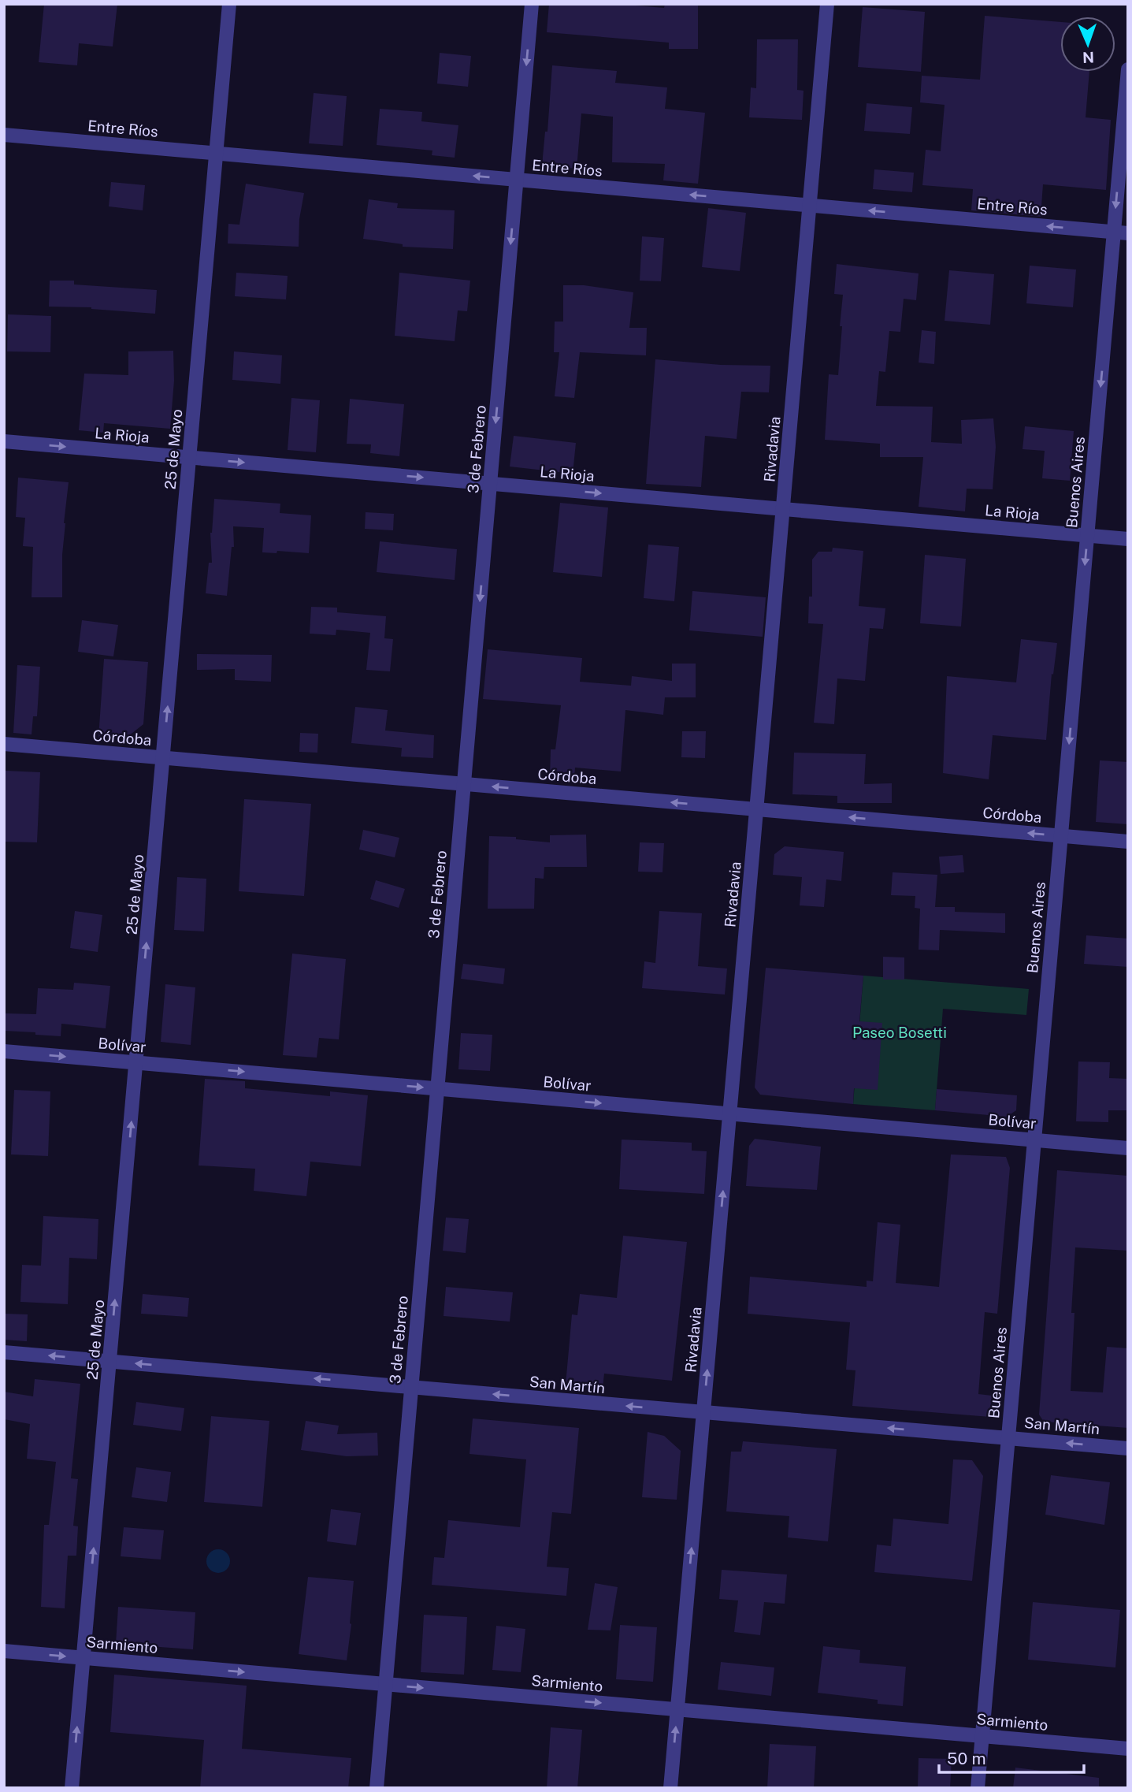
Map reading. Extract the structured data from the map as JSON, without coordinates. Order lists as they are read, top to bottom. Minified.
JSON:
{"streets":{"street":["Entre Ríos","La Rioja","25 de Mayo","3 de Febrero","Rivadavia","Buenos Aires","Córdoba","Bolívar","San Martín","Sarmiento"]},"crossings":[["Entre Ríos","25 de Mayo"],["Entre Ríos","3 de Febrero"],["Entre Ríos","Rivadavia"],["Entre Ríos","Buenos Aires"],["La Rioja","25 de Mayo"],["La Rioja","3 de Febrero"],["La Rioja","Rivadavia"],["La Rioja","Buenos Aires"],["25 de Mayo","Córdoba"],["25 de Mayo","Bolívar"],["25 de Mayo","San Martín"],["25 de Mayo","Sarmiento"],["3 de Febrero","Córdoba"],["3 de Febrero","Bolívar"],["3 de Febrero","San Martín"],["3 de Febrero","Sarmiento"],["Rivadavia","Córdoba"],["Rivadavia","Bolívar"],["Rivadavia","San Martín"],["Rivadavia","Sarmiento"],["Buenos Aires","Córdoba"],["Buenos Aires","Bolívar"],["Buenos Aires","San Martín"],["Buenos Aires","Sarmiento"]],"one_way":["Entre Ríos","La Rioja","25 de Mayo","3 de Febrero","Rivadavia","Buenos Aires","Córdoba","Bolívar","San Martín","Sarmiento"],"parks":["Paseo Bosetti"],"scale_bar":"50 m","north":"bottom"}
